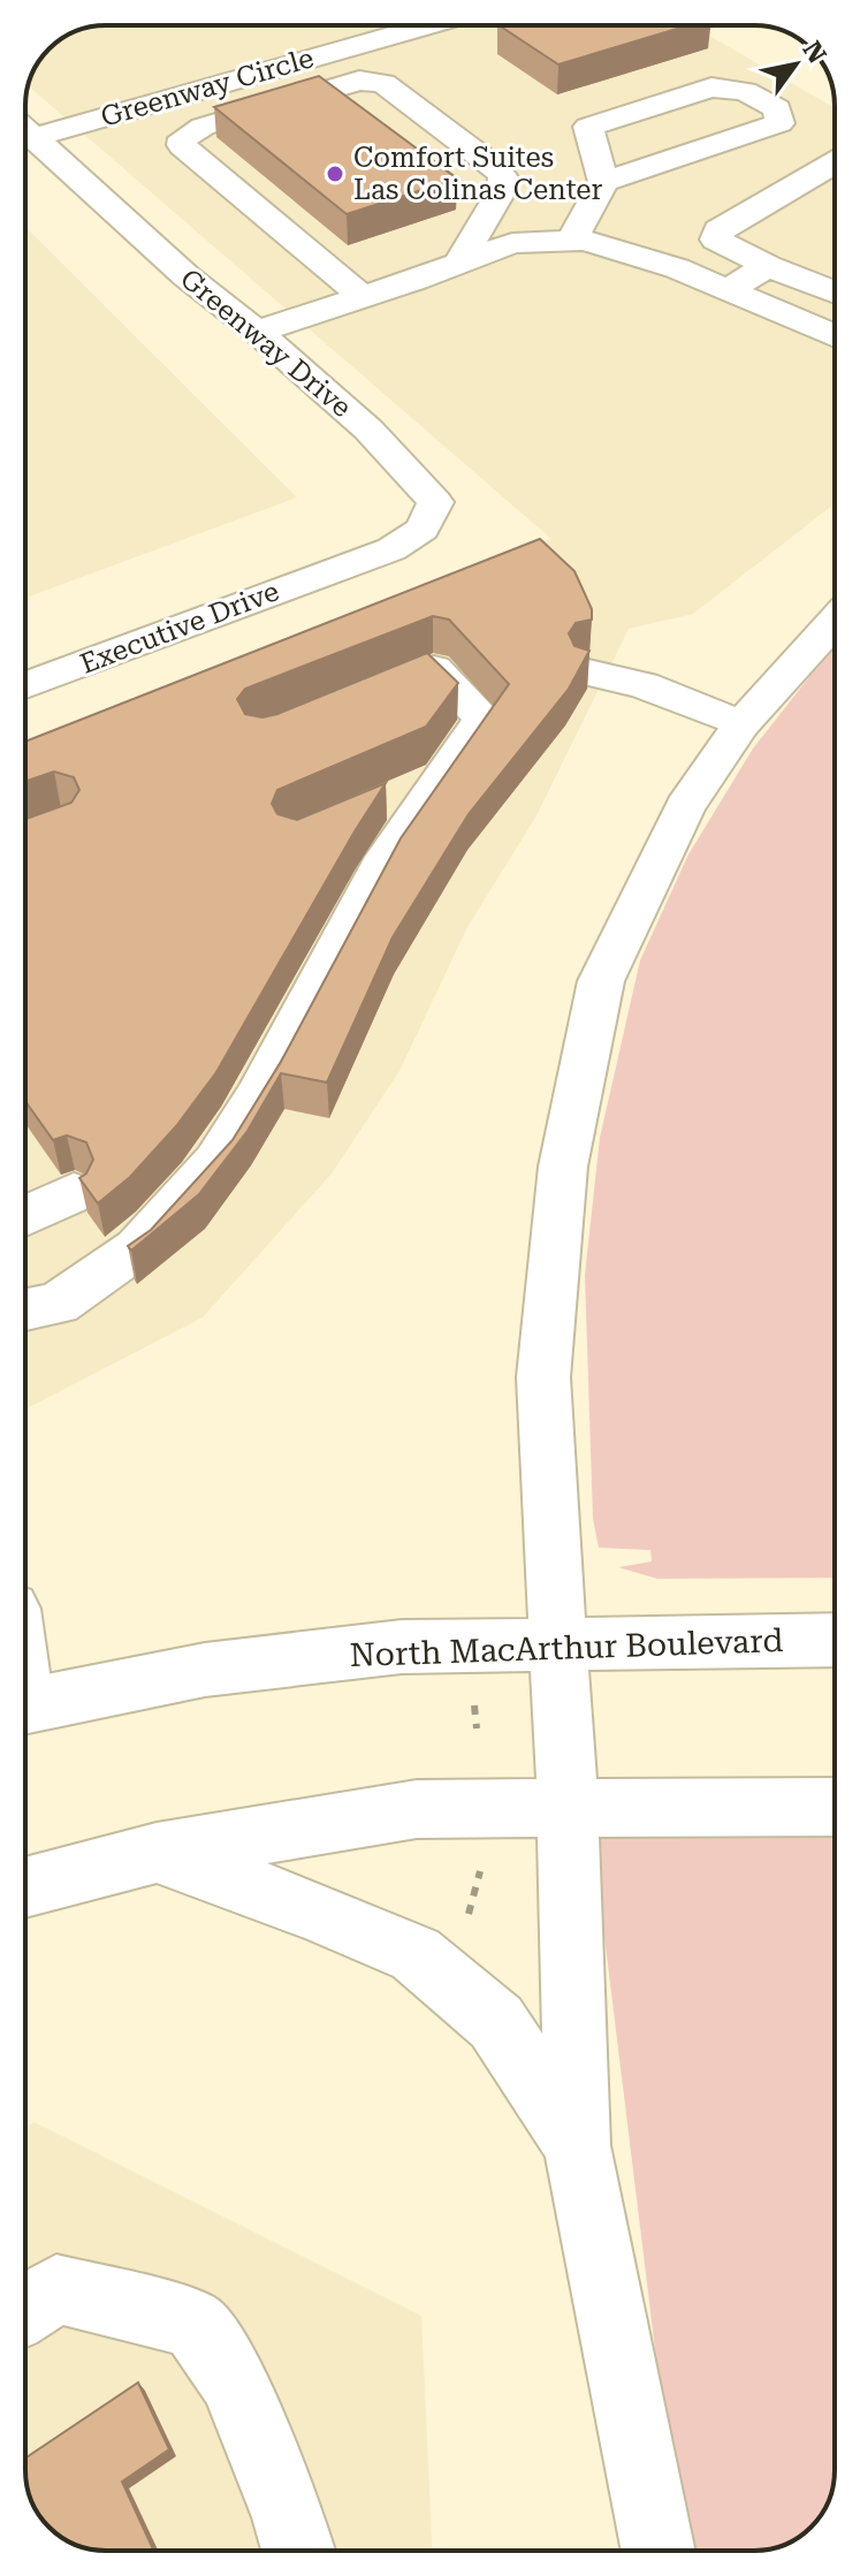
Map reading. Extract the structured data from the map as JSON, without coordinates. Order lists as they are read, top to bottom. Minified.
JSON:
{"streets":{"main road":["Greenway Circle","Greenway Drive","Executive Drive","North MacArthur Boulevard"]},"crossings":[["Greenway Drive","Executive Drive"]],"places":["Comfort Suites Las Colinas Center"],"north":"top right"}
